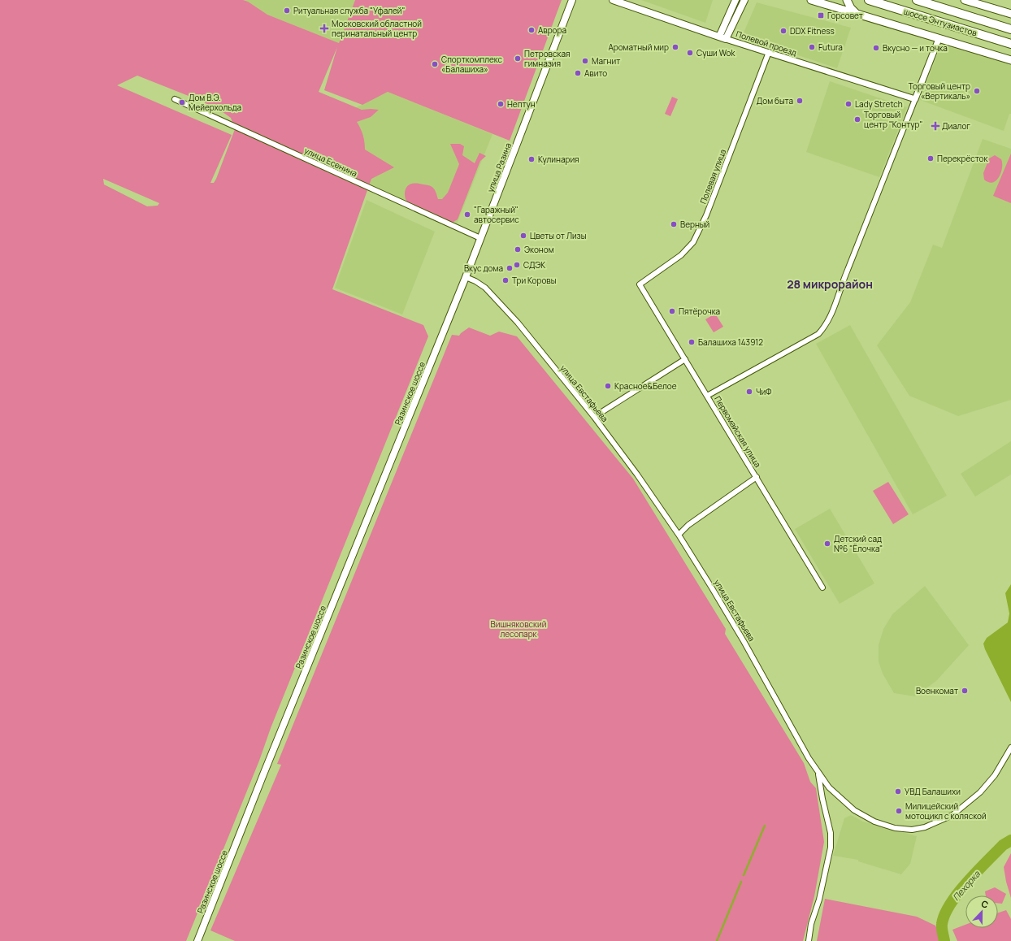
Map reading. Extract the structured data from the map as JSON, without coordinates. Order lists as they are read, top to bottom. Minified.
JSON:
{"streets":{"highway":["шоссе Энтузиастов"],"main road":["Полевой проезд","улица Разина","Разинское шоссе"],"street":["улица Есенина","Полевая улица","улица Евстафьева","Первомайская улица"]},"crossings":[["Полевой проезд","Полевая улица"],["улица Есенина","улица Разина"],["улица Разина","Разинское шоссе"],["улица Разина","улица Евстафьева"],["Полевая улица","Первомайская улица"]],"districts":["28 микрорайон"],"water":["Пехорка"],"parks":["Вишняковский лесопарк"],"places":{"other":["Ритуальная служба \"Уфалей\"","Аврора","DDX Fitness","Ароматный мир","Futura","Вкусно — и точка","Суши Wok","Петровская гимназия","Магнит","Спорткомплекс «Балашиха»","Авито","Торговый центр «Вертикаль»","Дом быта","Дом В.Э. Мейерхольда","Нептун","Lady Stretch","Торговый центр \"Контур\"","Перекрёсток","Кулинария","\"Гаражный\" автосервис","Верный","Цветы от Лизы","Эконом","СДЭК","Вкус дома","Три Коровы","Пятёрочка","Балашиха 143912","Красное&Белое","ЧиФ","Детский сад №6 \"Ёлочка\"","Военкомат","УВД Балашихи","Милицейский мотоцикл с коляской"],"transit":["Горсовет"],"health":["Московский областной перинатальный центр","Диалог"]},"north":"top"}
